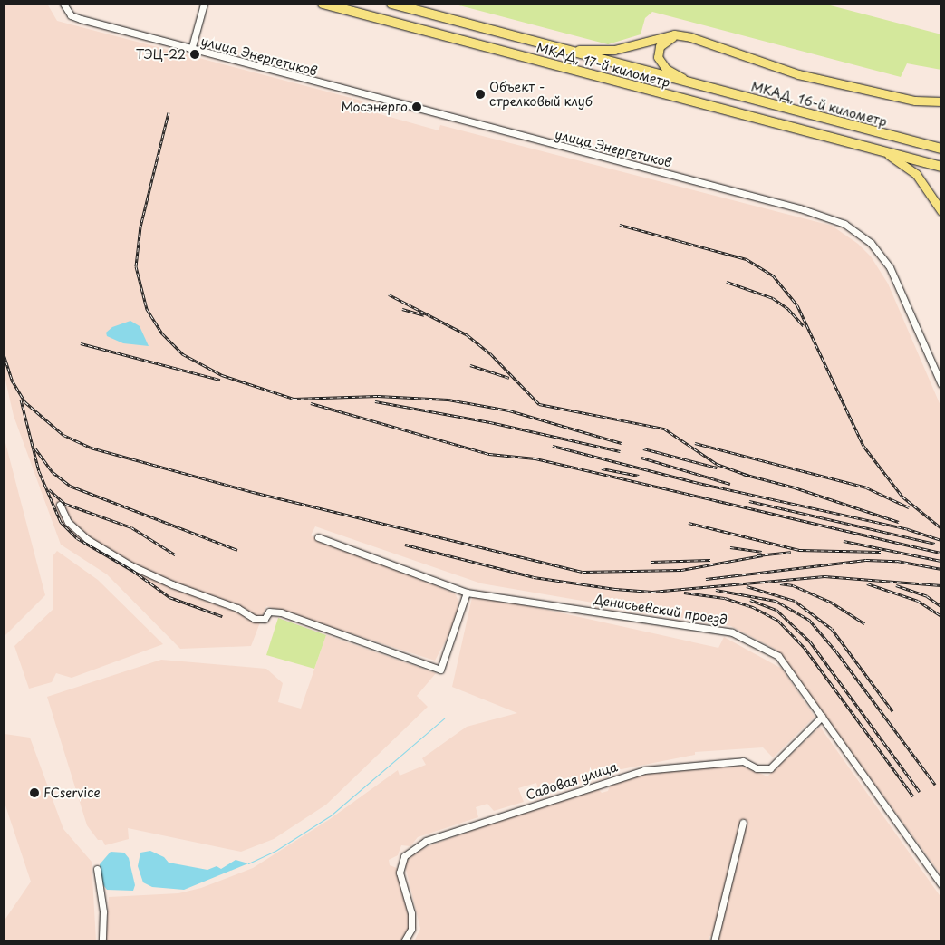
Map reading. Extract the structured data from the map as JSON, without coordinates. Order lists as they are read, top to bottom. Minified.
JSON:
{"streets":{"highway":["МКАД, 17-й километр","МКАД, 16-й километр"],"street":["улица Энергетиков","Денисьевский проезд","Садовая улица"]},"crossings":[["МКАД, 17-й километр","МКАД, 16-й километр"],["Денисьевский проезд","Садовая улица"]],"places":["ТЭЦ-22","Объект - стрелковый клуб","Мосэнерго","FCservice"]}
